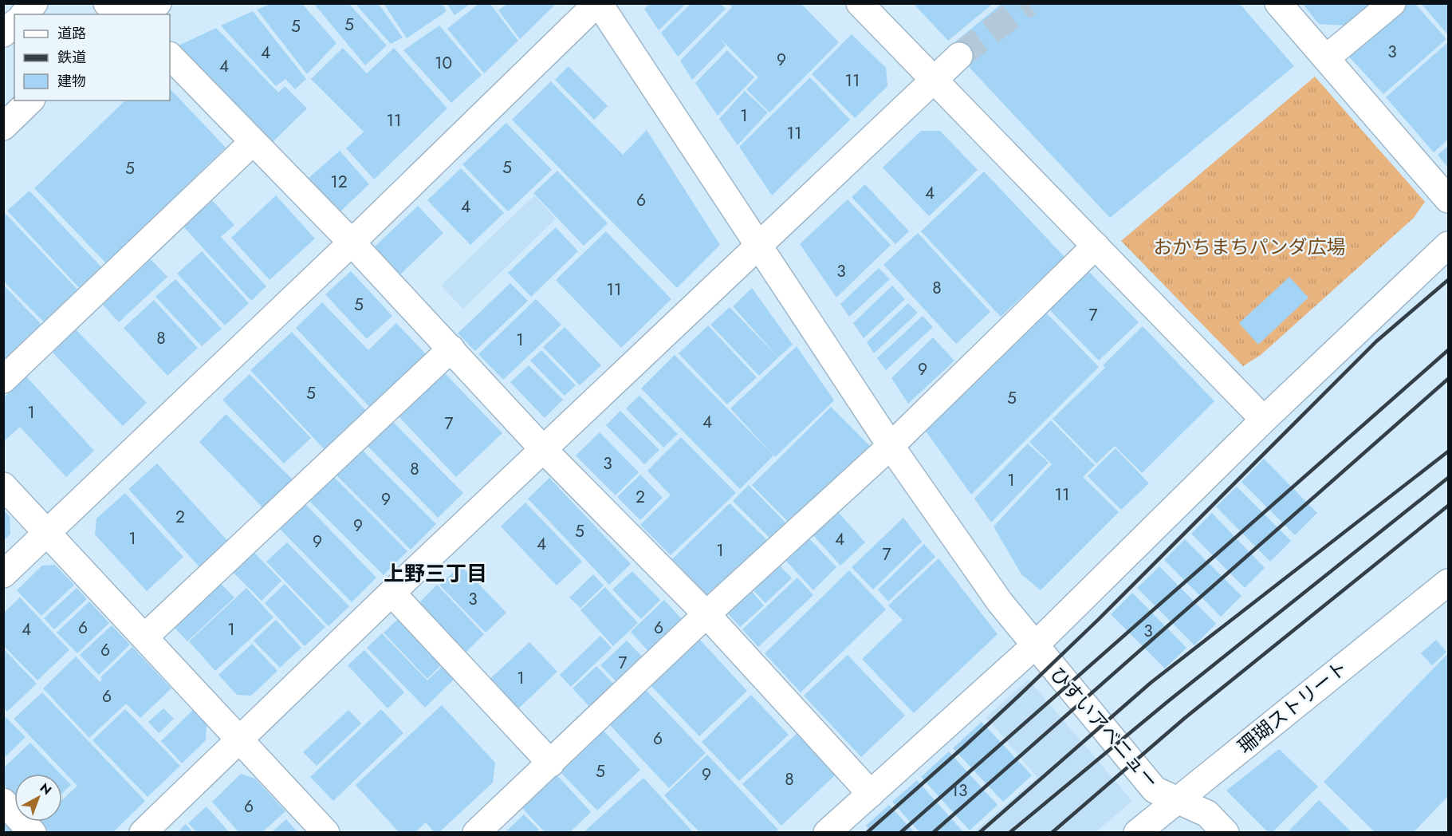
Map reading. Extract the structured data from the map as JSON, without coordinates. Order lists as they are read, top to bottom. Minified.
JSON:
{"streets":{"street":["珊瑚ストリート","ひすいアベニュー"]},"crossings":[["珊瑚ストリート","ひすいアベニュー"]],"districts":["上野三丁目"],"parks":["おかちまちパンダ広場"],"house_numbers":["5","5","3","4","9","10","4","11","1","11","11","5","5","12","4","6","4","3","8","11","5","7","8","1","9","5","5","1","4","7","3","8","1","11","2","9","2","9","5","1","4","9","4","1","7","3","6","6","4","1","3","6","7","1","6","6","5","9","8","13","6"],"legend":["道路","鉄道","建物"],"north":"top right"}
